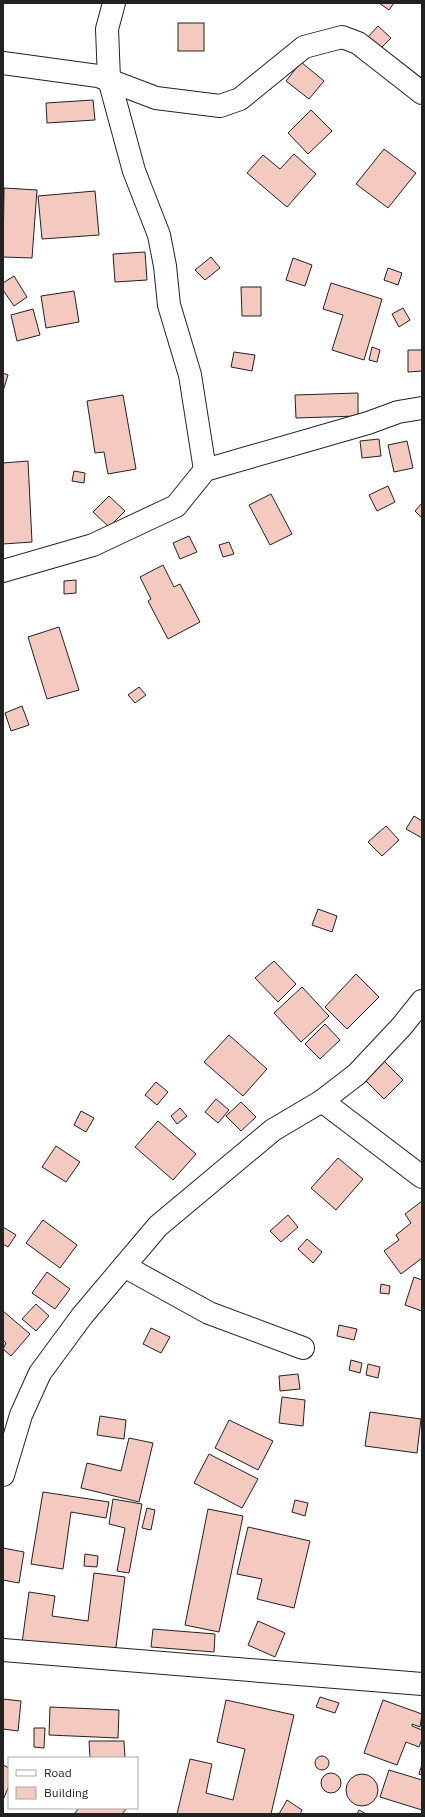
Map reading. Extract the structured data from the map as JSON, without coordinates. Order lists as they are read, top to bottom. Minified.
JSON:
{"legend":["Road","Building"]}
